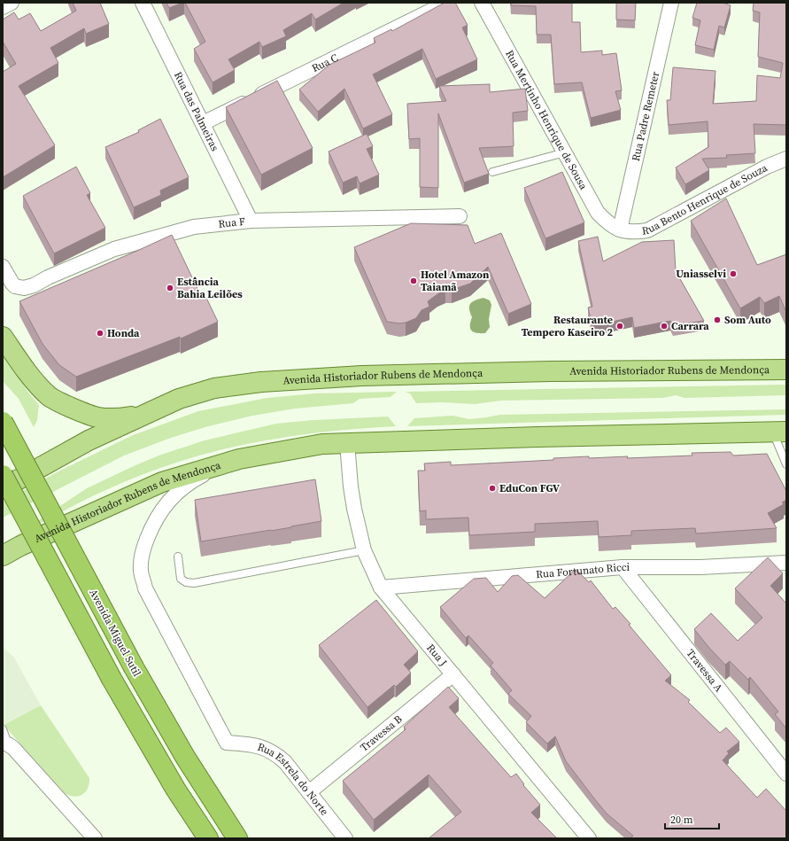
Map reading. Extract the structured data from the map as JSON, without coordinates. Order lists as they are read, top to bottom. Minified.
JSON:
{"streets":{"highway":["Avenida Miguel Sutil"],"main road":["Avenida Historiador Rubens de Mendonça"],"street":["Rua C","Rua das Palmeiras","Rua Padre Remeter","Rua Mertinho Henrique de Sousa","Rua Bento Henrique de Souza","Rua F","Rua Fortunato Ricci","Rua J","Travessa A","Travessa B","Rua Estrela do Norte"]},"crossings":[["Rua C","Rua das Palmeiras"],["Rua das Palmeiras","Rua F"],["Rua Padre Remeter","Rua Mertinho Henrique de Sousa"],["Rua Padre Remeter","Rua Bento Henrique de Souza"],["Rua Mertinho Henrique de Sousa","Rua Bento Henrique de Souza"],["Avenida Historiador Rubens de Mendonça","Rua J"],["Avenida Historiador Rubens de Mendonça","Rua Estrela do Norte"],["Rua Fortunato Ricci","Rua J"],["Rua Fortunato Ricci","Travessa A"],["Rua J","Travessa B"],["Travessa B","Rua Estrela do Norte"]],"places":["Uniasselvi","Hotel Amazon Taiamã","Estância Bahia Leilões","Som Auto","Restaurante Tempero Kaseiro 2","Carrara","Honda","EduCon FGV"],"scale_bar":"20 m"}
